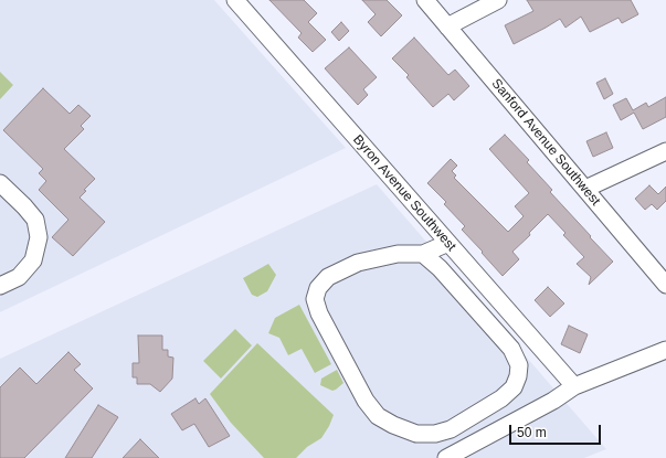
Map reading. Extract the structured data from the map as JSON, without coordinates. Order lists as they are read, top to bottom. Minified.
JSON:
{"streets":{"street":["Sanford Avenue Southwest","Byron Avenue Southwest"]},"scale_bar":"50 m"}
